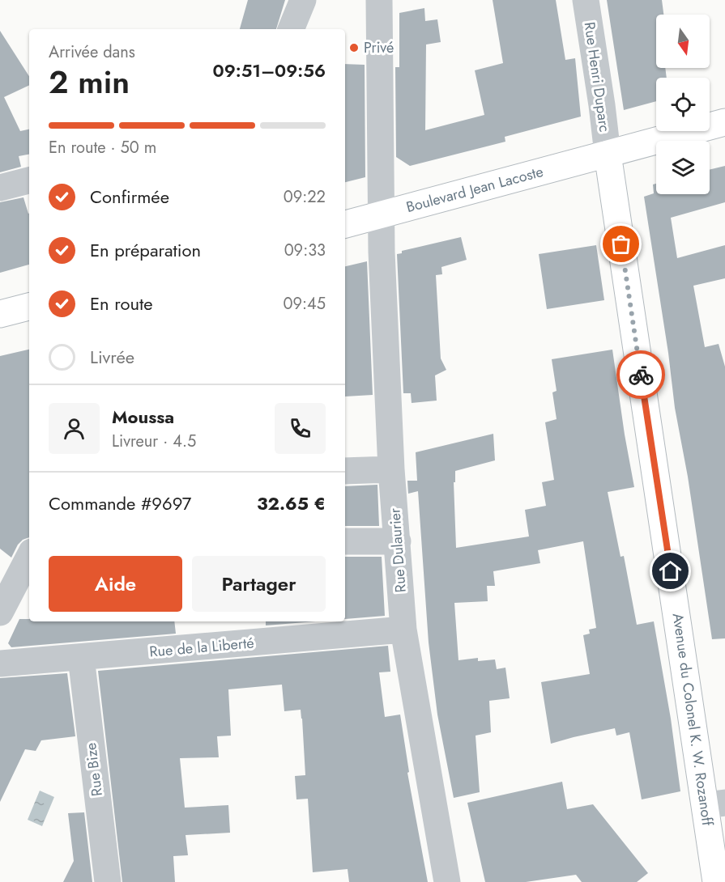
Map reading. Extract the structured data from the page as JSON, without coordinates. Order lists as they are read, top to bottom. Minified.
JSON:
{"streets":{"street":["Rue Henri Duparc","Boulevard Jean Lacoste","Rue Dulaurier","Rue de la Liberté","Avenue du Colonel K. W. Rozanoff","Rue Bize"]},"crossings":[["Rue Henri Duparc","Boulevard Jean Lacoste"],["Rue Henri Duparc","Avenue du Colonel K. W. Rozanoff"],["Boulevard Jean Lacoste","Rue Dulaurier"],["Boulevard Jean Lacoste","Avenue du Colonel K. W. Rozanoff"],["Rue Dulaurier","Rue de la Liberté"],["Rue de la Liberté","Rue Bize"]],"places":["Privé"],"north":"bottom","page":{"heading":["2 min","Arrivée dans","09:51–09:56"],"panel":["Moussa","Livreur · 4.5","Commande #9697","32.65 €"],"bar":"En route · 50 m","list":[["Confirmée","09:22"],["En préparation","09:33"],["En route","09:45"],"Livrée"],"buttons":["Aide","Partager"]}}
